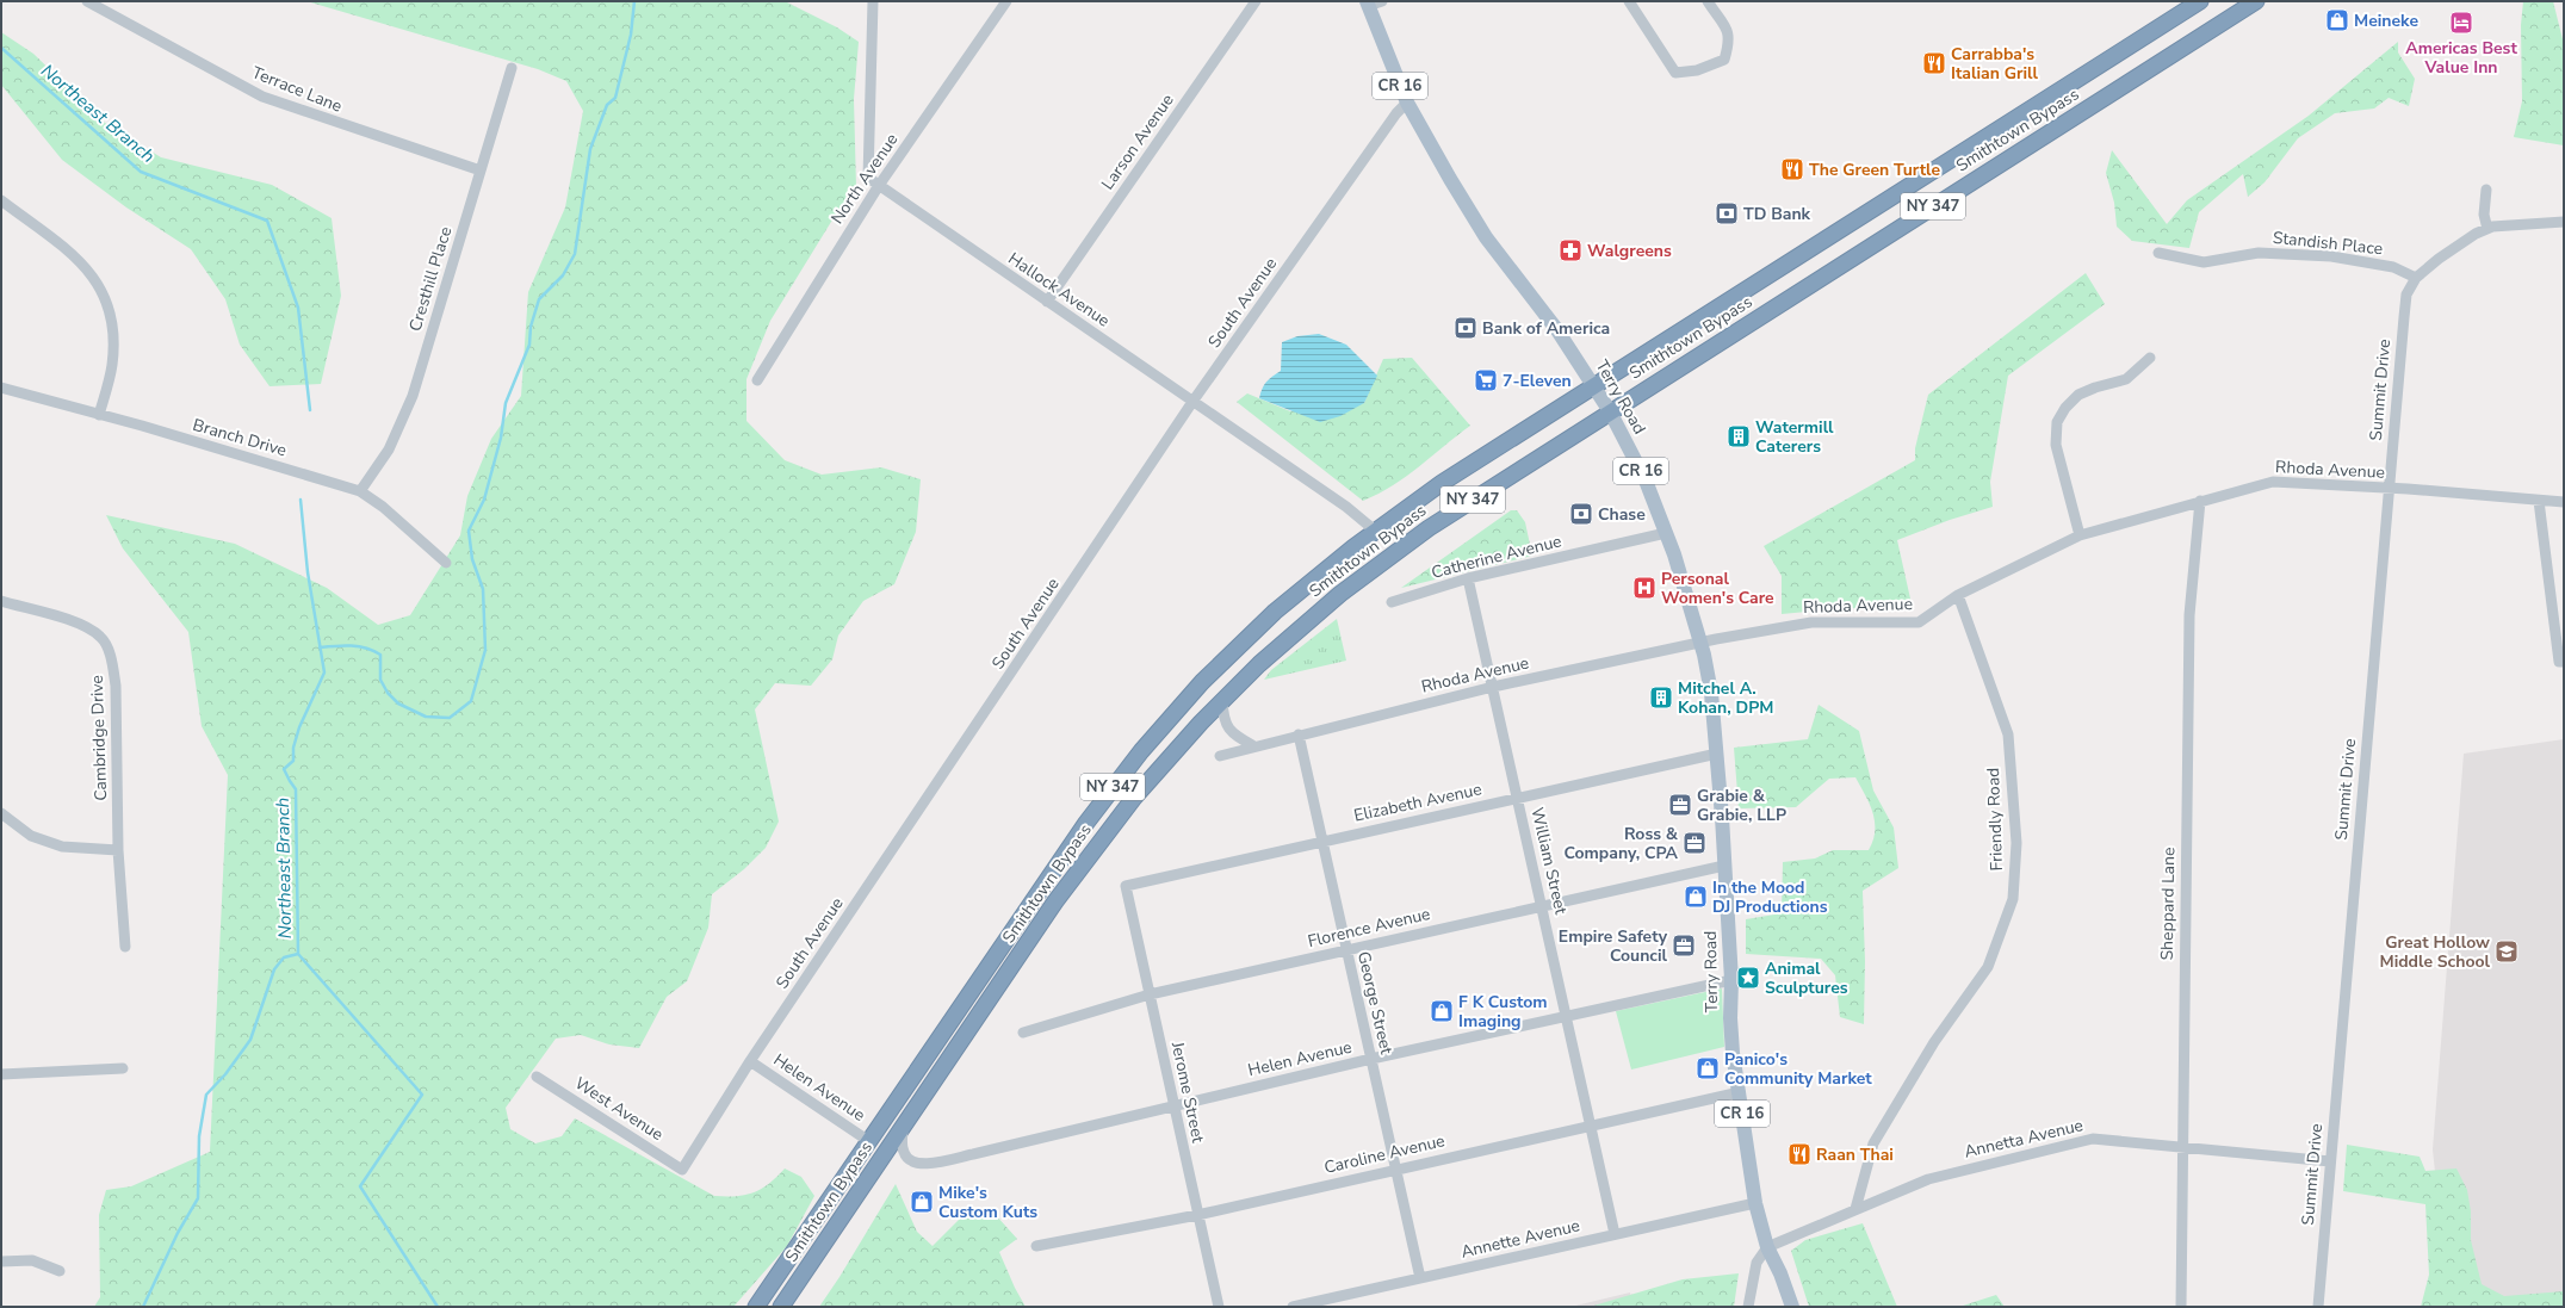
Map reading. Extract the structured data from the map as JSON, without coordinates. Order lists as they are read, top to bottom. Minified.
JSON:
{"streets":{"highway":["Smithtown Bypass","NY 347"],"main road":["CR 16","Terry Road"],"street":["Terrace Lane","Larson Avenue","North Avenue","Standish Place","Cresthill Place","Hallock Avenue","South Avenue","Summit Drive","Branch Drive","Rhoda Avenue","Catherine Avenue","Cambridge Drive","Elizabeth Avenue","Friendly Road","William Street","Sheppard Lane","Florence Avenue","George Street","Helen Avenue","Jerome Street","West Avenue","Annetta Avenue","Caroline Avenue","Annette Avenue"]},"crossings":[["CR 16","Terry Road"],["CR 16","Annetta Avenue"],["Terrace Lane","Cresthill Place"],["Smithtown Bypass","Hallock Avenue"],["Smithtown Bypass","Terry Road"],["Smithtown Bypass","Helen Avenue"],["Larson Avenue","Hallock Avenue"],["North Avenue","Hallock Avenue"],["Standish Place","Summit Drive"],["Cresthill Place","Branch Drive"],["Hallock Avenue","South Avenue"],["South Avenue","Terry Road"],["South Avenue","Helen Avenue"],["South Avenue","West Avenue"],["Summit Drive","Rhoda Avenue"],["Summit Drive","Annetta Avenue"],["Terry Road","Rhoda Avenue"],["Terry Road","Catherine Avenue"],["Terry Road","Elizabeth Avenue"],["Terry Road","Florence Avenue"],["Terry Road","Helen Avenue"],["Terry Road","Annetta Avenue"],["Terry Road","Caroline Avenue"],["Terry Road","Annette Avenue"],["Rhoda Avenue","Friendly Road"],["Rhoda Avenue","William Street"],["Rhoda Avenue","Sheppard Lane"],["Rhoda Avenue","George Street"],["Catherine Avenue","William Street"],["Elizabeth Avenue","William Street"],["Elizabeth Avenue","George Street"],["Elizabeth Avenue","Jerome Street"],["Friendly Road","Annetta Avenue"],["William Street","Florence Avenue"],["William Street","Helen Avenue"],["William Street","Caroline Avenue"],["William Street","Annette Avenue"],["Sheppard Lane","Annetta Avenue"],["Florence Avenue","George Street"],["Florence Avenue","Jerome Street"],["George Street","Helen Avenue"],["George Street","Caroline Avenue"],["George Street","Annette Avenue"],["Helen Avenue","Jerome Street"],["Jerome Street","Caroline Avenue"]],"water":["Northeast Branch"],"places":{"shop":["Meineke","In the Mood DJ Productions","F K Custom Imaging","Panico's Community Market","Mike's Custom Kuts"],"hotel":["Americas Best Value Inn"],"restaurant":["Carrabba's Italian Grill","The Green Turtle","Raan Thai"],"bank":["TD Bank","Bank of America","Chase"],"pharmacy":["Walgreens"],"supermarket":["7-Eleven"],"building":["Watermill Caterers","Mitchel A. Kohan, DPM"],"hospital":["Personal Women's Care"],"office":["Grabie & Grabie, LLP","Ross & Company, CPA","Empire Safety Council"],"school or university":["Great Hollow Middle School"],"place":["Animal Sculptures"]}}
